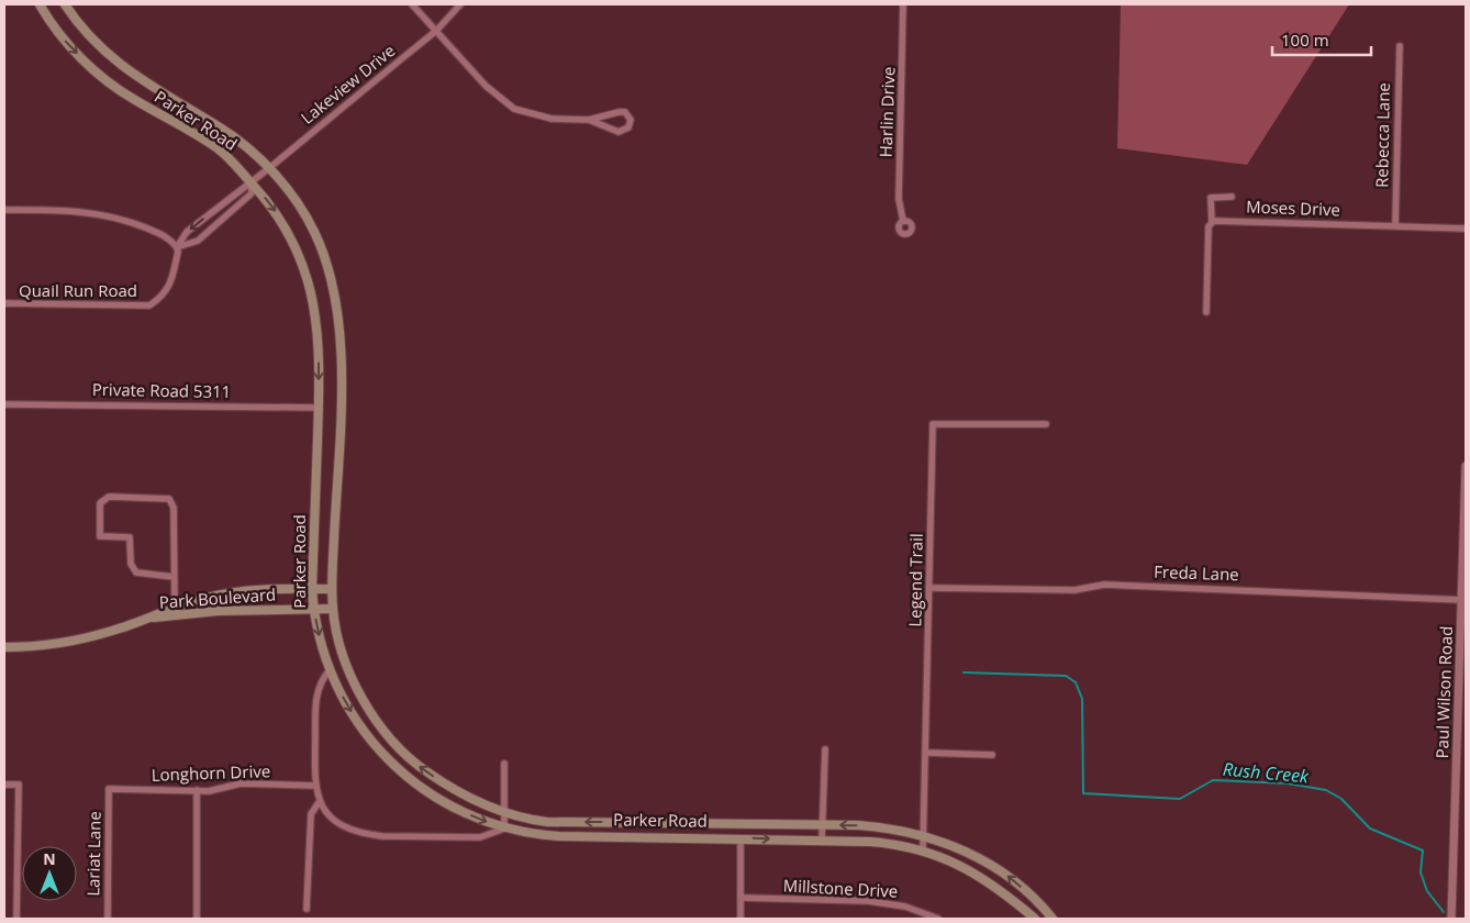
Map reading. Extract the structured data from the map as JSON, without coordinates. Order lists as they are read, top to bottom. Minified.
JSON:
{"streets":{"main road":["Parker Road","Park Boulevard"],"street":["Lakeview Drive","Harlin Drive","Rebecca Lane","Moses Drive","Quail Run Road","Private Road 5311","Freda Lane","Legend Trail","Paul Wilson Road","Longhorn Drive","Lariat Lane","Millstone Drive"]},"crossings":[["Lakeview Drive","Parker Road"],["Parker Road","Private Road 5311"],["Parker Road","Legend Trail"],["Parker Road","Park Boulevard"],["Rebecca Lane","Moses Drive"],["Freda Lane","Legend Trail"],["Freda Lane","Paul Wilson Road"],["Longhorn Drive","Lariat Lane"]],"water":["Rush Creek"],"scale_bar":"100 m","north":"top"}
